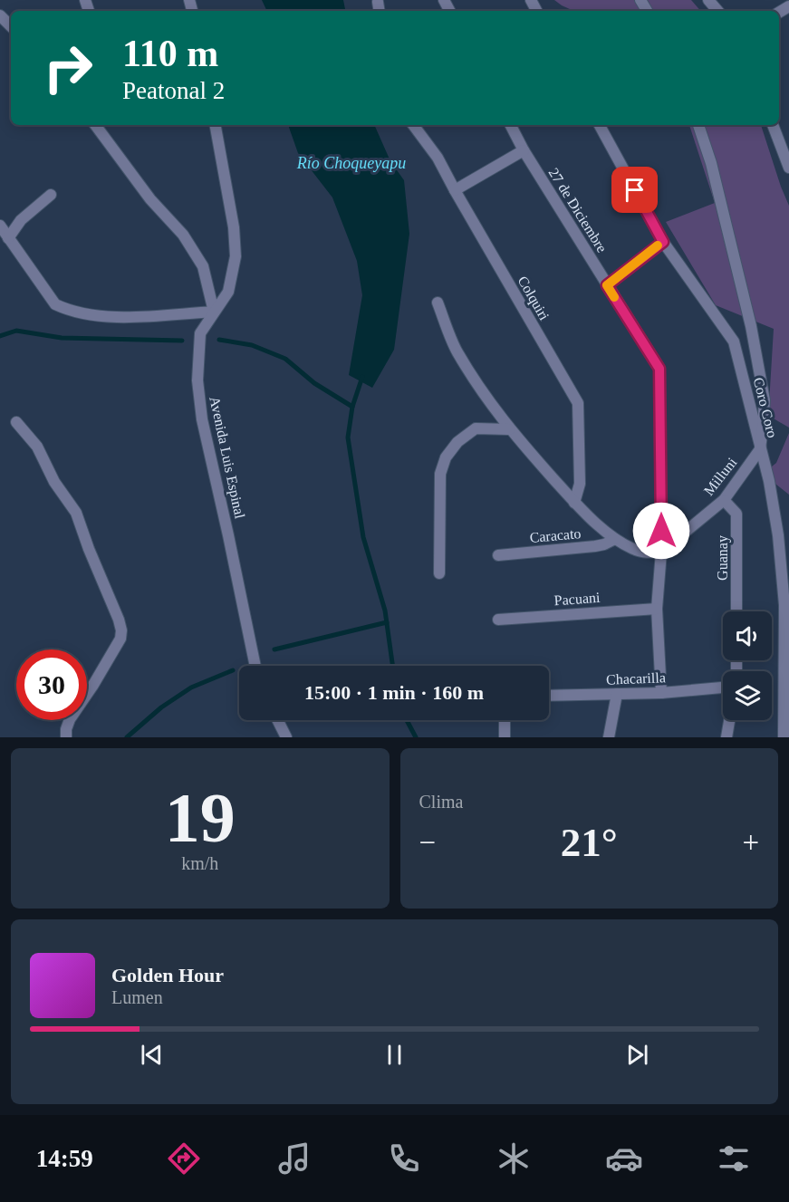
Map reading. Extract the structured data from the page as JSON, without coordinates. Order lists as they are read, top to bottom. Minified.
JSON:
{"streets":{"street":["27 de Diciembre","Colquiri","Coro Coro","Avenida Luis Espinal","Milluni","Caracato","Guanay","Pacuani","Chacarilla"]},"crossings":[["27 de Diciembre","Milluni"],["27 de Diciembre","Pacuani"],["27 de Diciembre","Chacarilla"],["Coro Coro","Milluni"],["Milluni","Guanay"]],"water":["Río Choqueyapu"],"page":{"turn":["110 m","Peatonal 2"],"limit":"30","trip":"15:00 · 1 min · 160 m","tile":[["19","km/h"],"Clima"],"heat":["−","21°","+"],"song":["Golden Hour","Lumen"],"tabs":"14:59"}}
